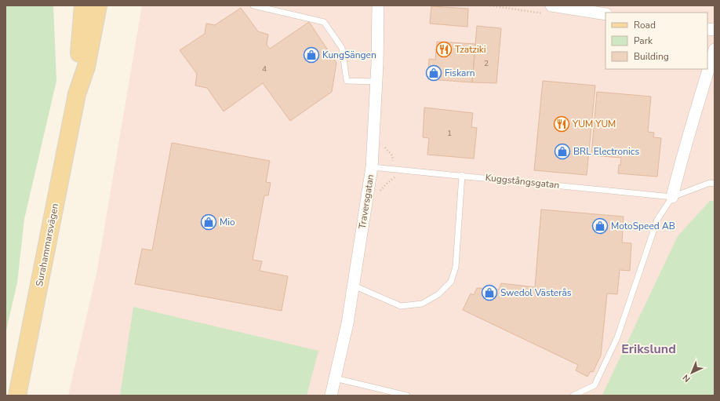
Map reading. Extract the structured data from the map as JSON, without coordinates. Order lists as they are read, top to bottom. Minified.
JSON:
{"streets":{"main road":["Surahammarsvägen"],"street":["Traversgatan"],"lane":["Kuggstångsgatan"]},"crossings":[["Kuggstångsgatan","Traversgatan"]],"districts":["Erikslund"],"places":{"restaurant":["Tzatziki","YUM YUM"],"shop":["KungSängen","Fiskarn","BRL Electronics","Mio","MotoSpeed AB","Swedol Västerås"]},"house_numbers":["2","4","1"],"legend":["Road","Park","Building"],"north":"bottom left"}
